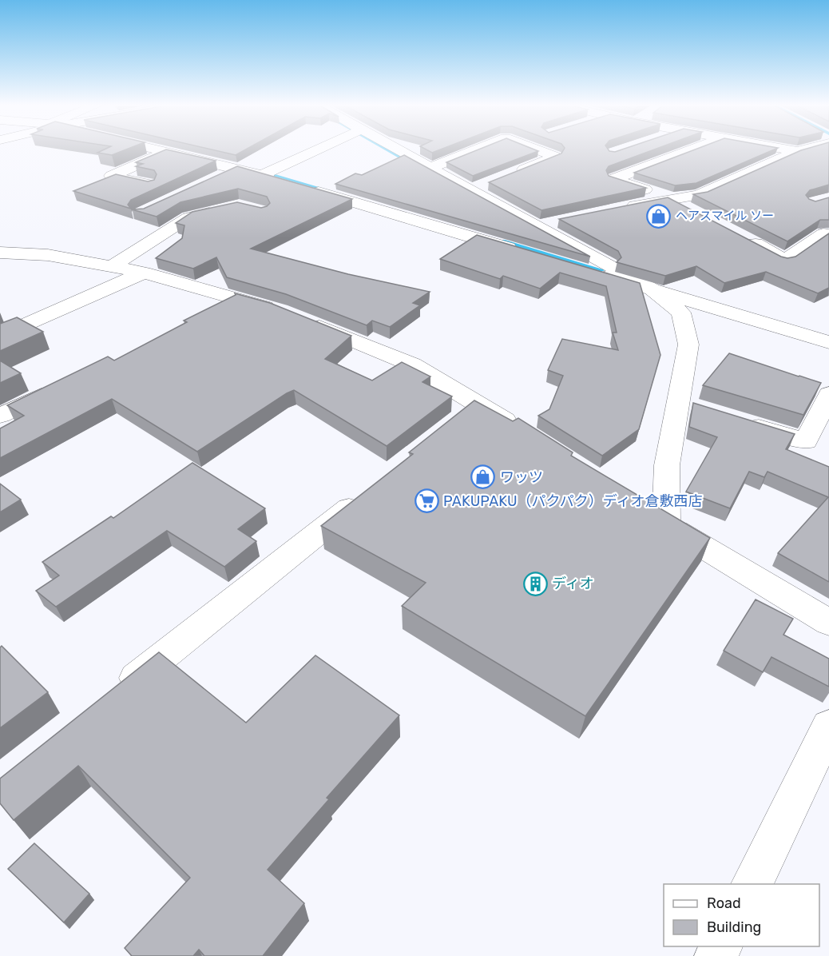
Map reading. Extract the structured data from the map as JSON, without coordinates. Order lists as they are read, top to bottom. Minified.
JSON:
{"places":{"shop":["ヘアスマイル ソー","ワッツ"],"supermarket":["PAKUPAKU（パクパク）ディオ倉敷西店"],"building":["ディオ"]},"legend":["Road","Building"]}
